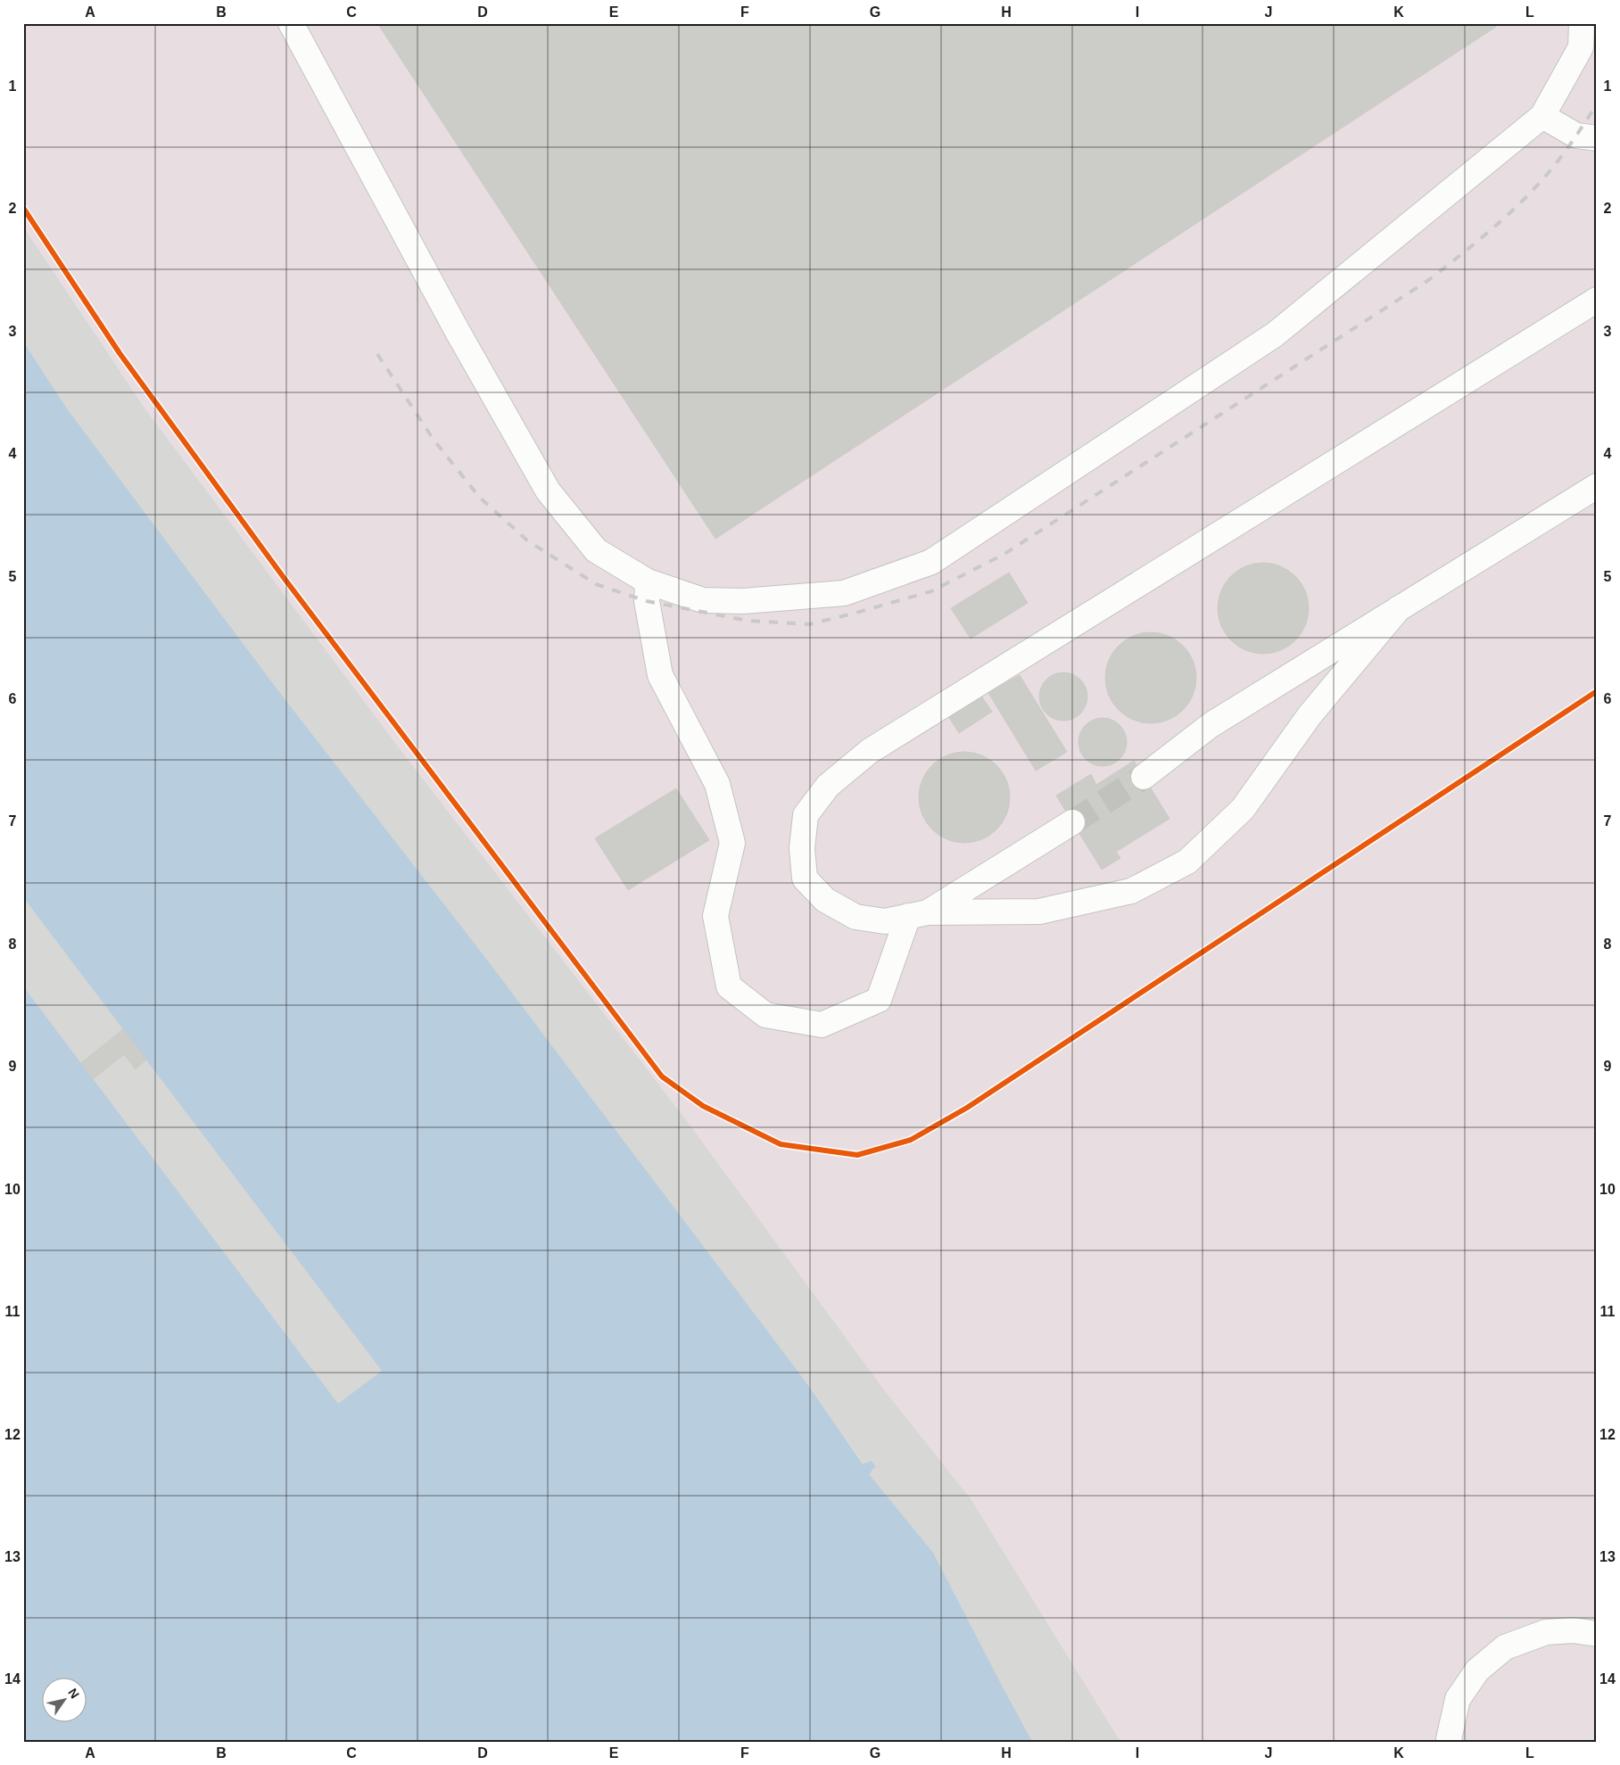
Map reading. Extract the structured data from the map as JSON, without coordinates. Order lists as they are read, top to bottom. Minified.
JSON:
{"north":"top right","grid":{"columns":["A","B","C","D","E","F","G","H","I","J","K","L"],"rows":["1","2","3","4","5","6","7","8","9","10","11","12","13","14"]}}
